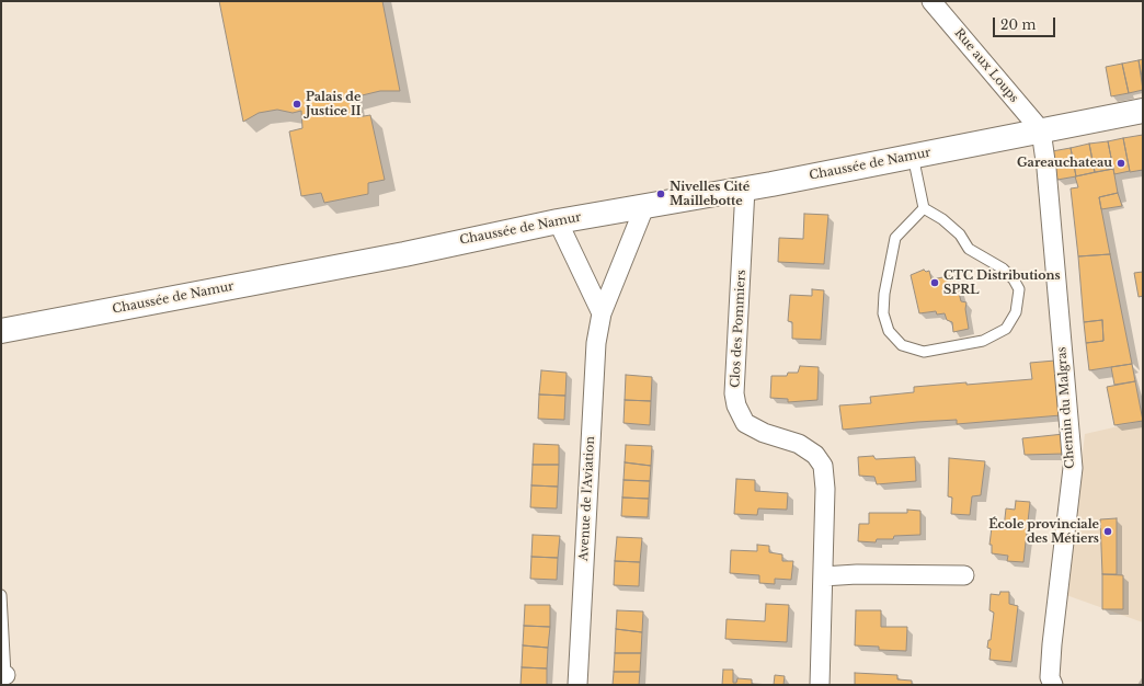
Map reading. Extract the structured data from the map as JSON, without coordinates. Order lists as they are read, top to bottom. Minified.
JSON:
{"streets":{"street":["Rue aux Loups","Chaussée de Namur","Clos des Pommiers","Chemin du Malgras","Avenue de l'Aviation"]},"crossings":[["Rue aux Loups","Chaussée de Namur"],["Rue aux Loups","Chemin du Malgras"],["Chaussée de Namur","Clos des Pommiers"],["Chaussée de Namur","Chemin du Malgras"],["Chaussée de Namur","Avenue de l'Aviation"]],"places":["Palais de Justice II","Gareauchateau","Nivelles Cité Maillebotte","CTC Distributions SPRL","École provinciale des Métiers"],"scale_bar":"20 m"}
